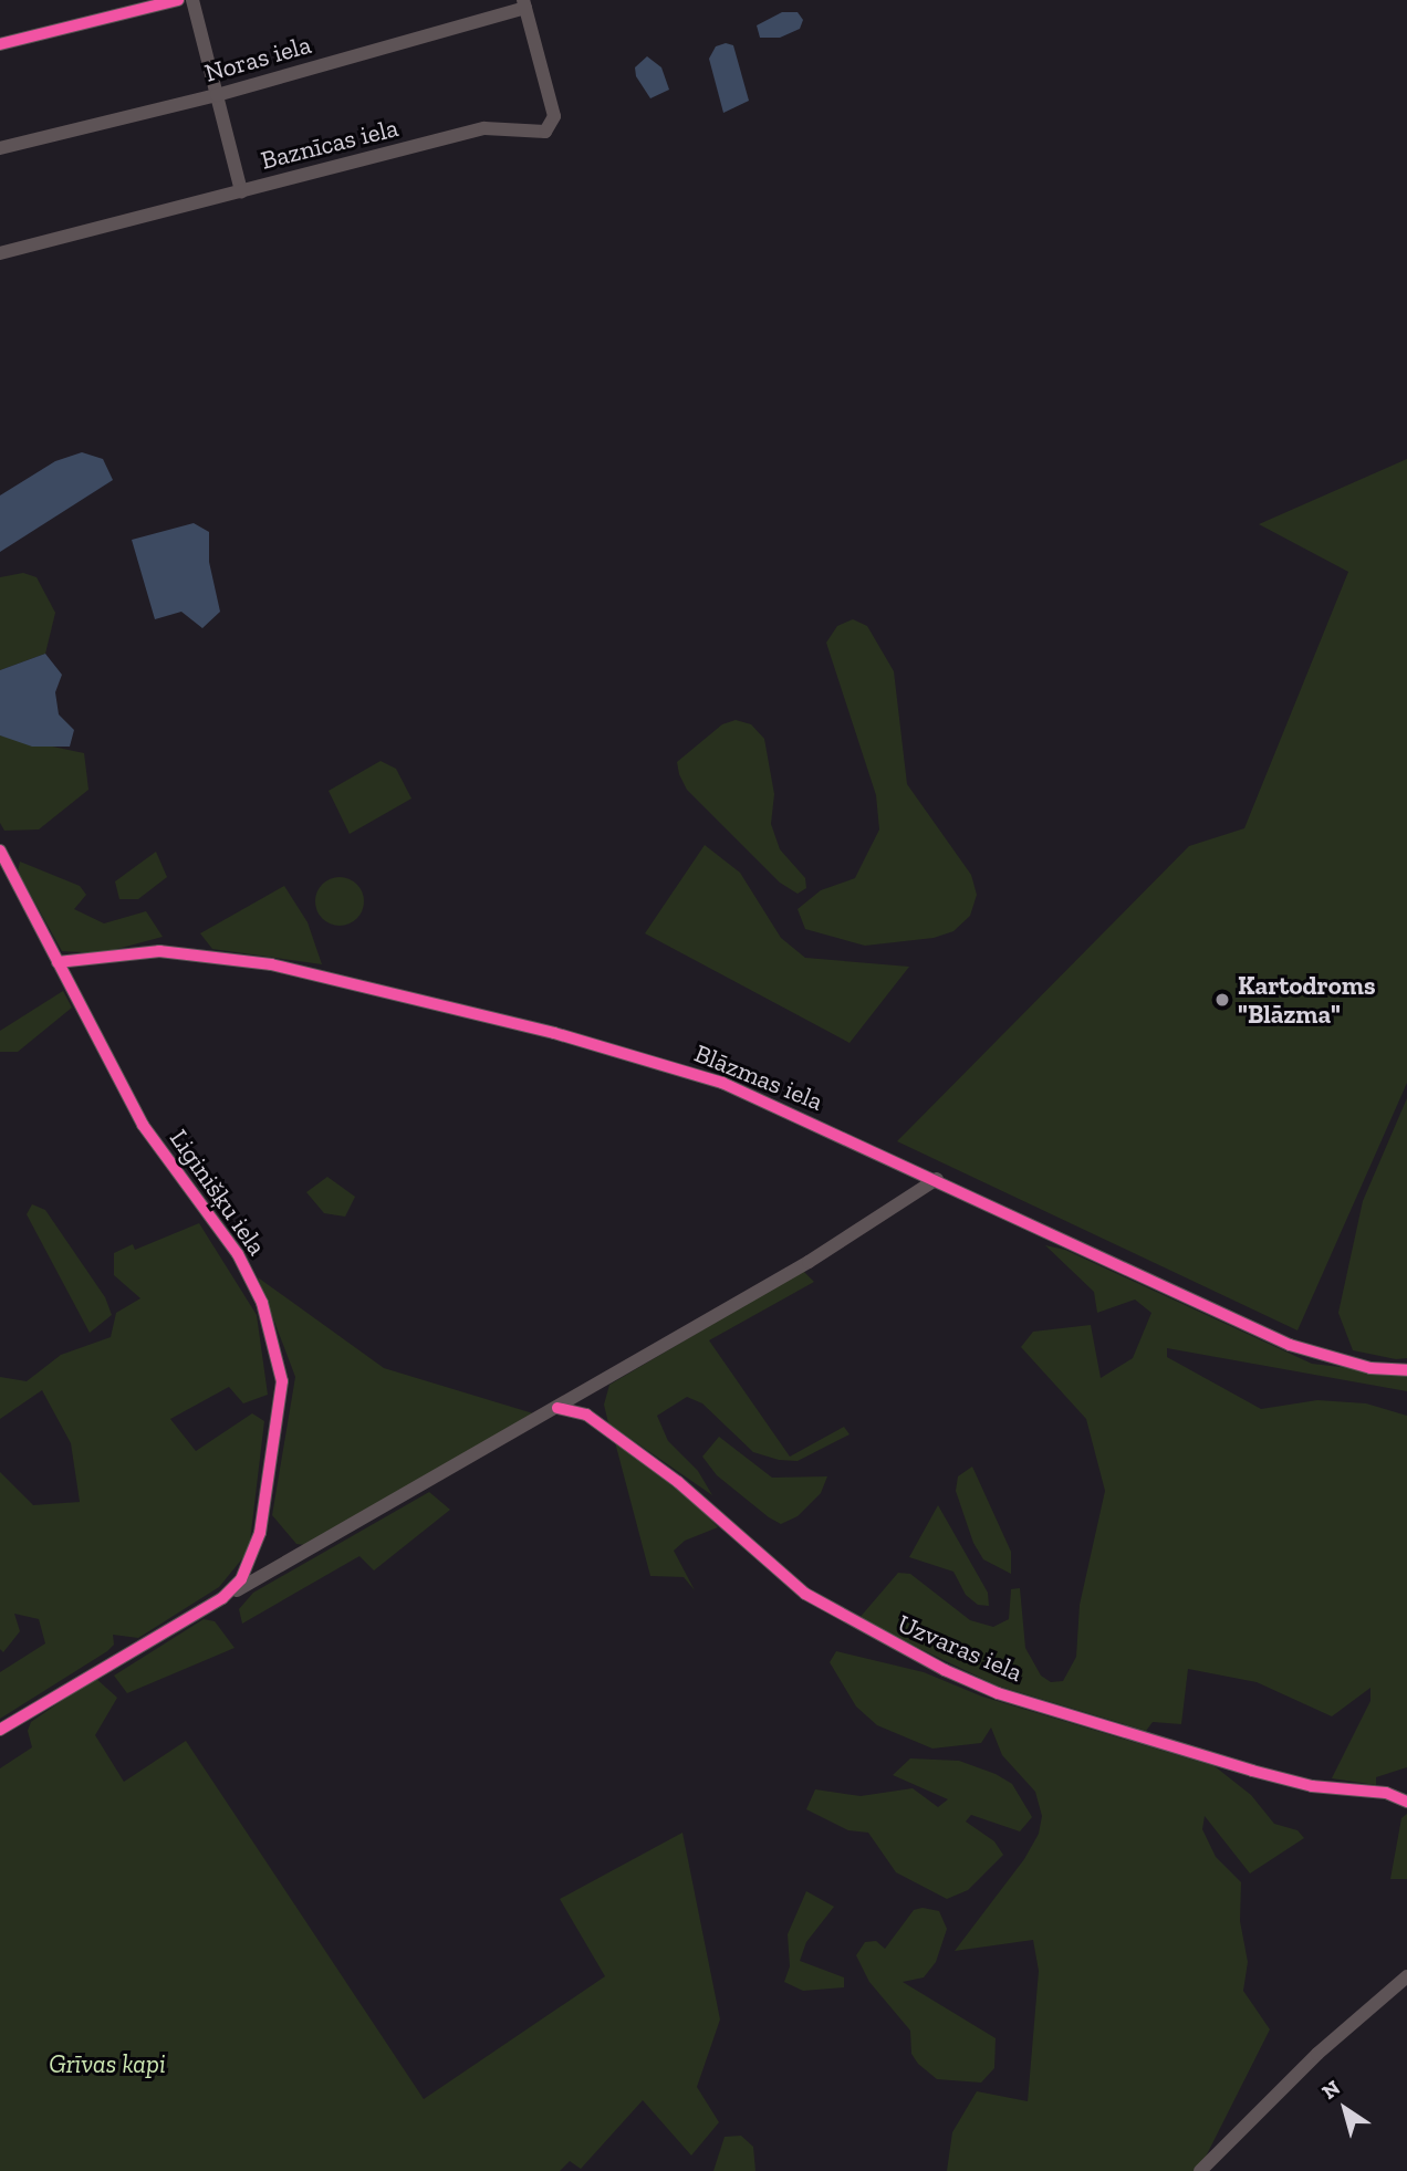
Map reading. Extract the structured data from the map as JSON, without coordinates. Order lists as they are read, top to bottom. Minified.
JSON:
{"streets":{"street":["Noras iela","Baznīcas iela","Blāzmas iela","Liginišķu iela","Uzvaras iela"]},"crossings":[["Noras iela","Baznīcas iela"],["Blāzmas iela","Liginišķu iela"]],"parks":["Grīvas kapi"],"places":["Kartodroms \"Blāzma\""],"north":"top left"}
